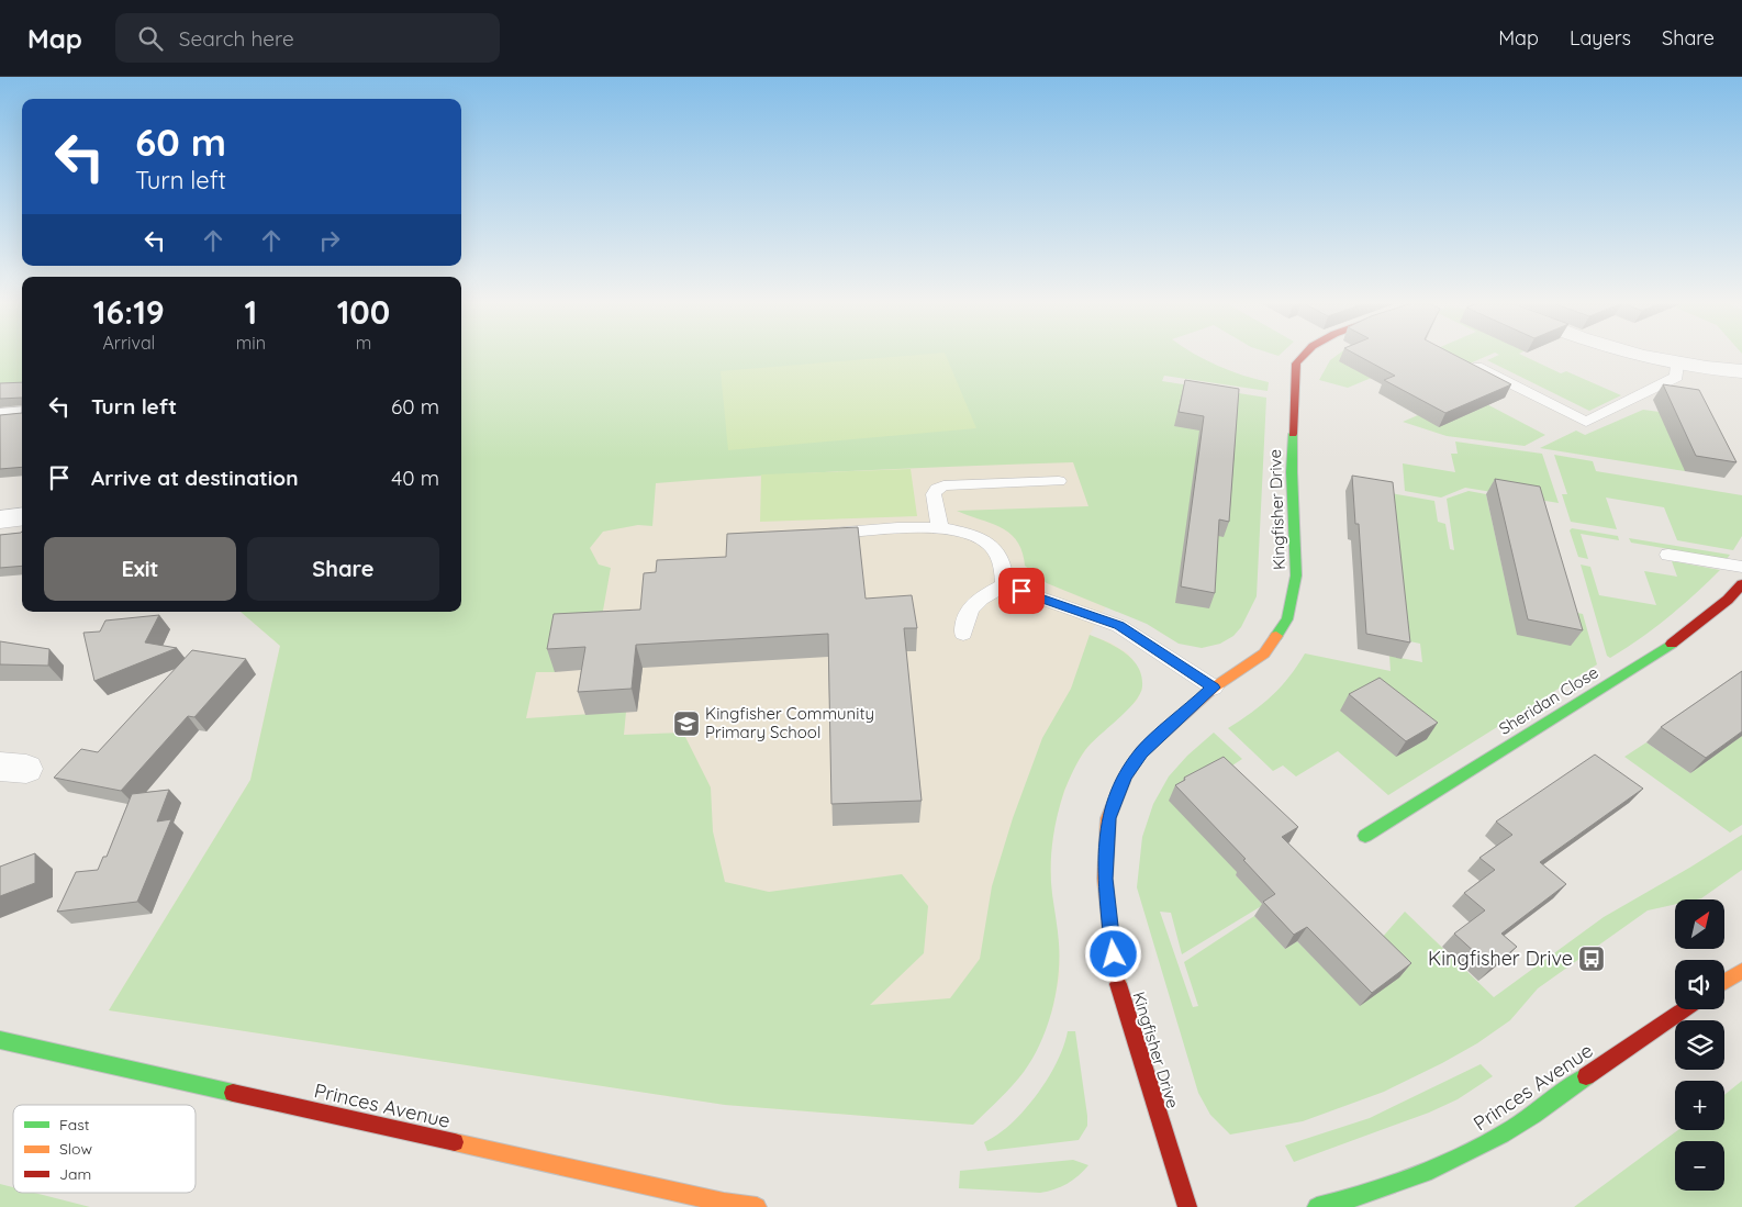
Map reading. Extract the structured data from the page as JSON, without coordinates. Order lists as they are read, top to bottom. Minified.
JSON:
{"streets":{"street":["Kingfisher Drive","Sheridan Close","Princes Avenue"]},"places":{"school or university":["Kingfisher Community Primary School"],"bus stop":["Kingfisher Drive"]},"legend":["Fast","Slow","Jam"],"north":"top right","page":{"header":"Map","search":"Search here","nav":["Map","Layers","Share"],"turn":["60 m","Turn left"],"eta":["16:19","Arrival","1","min","100","m"],"list":[{"name":"Turn left","value":"60 m"},{"name":"Arrive at destination","value":"40 m"}],"buttons":["Exit","Share"],"map_buttons":["+","−"]}}
